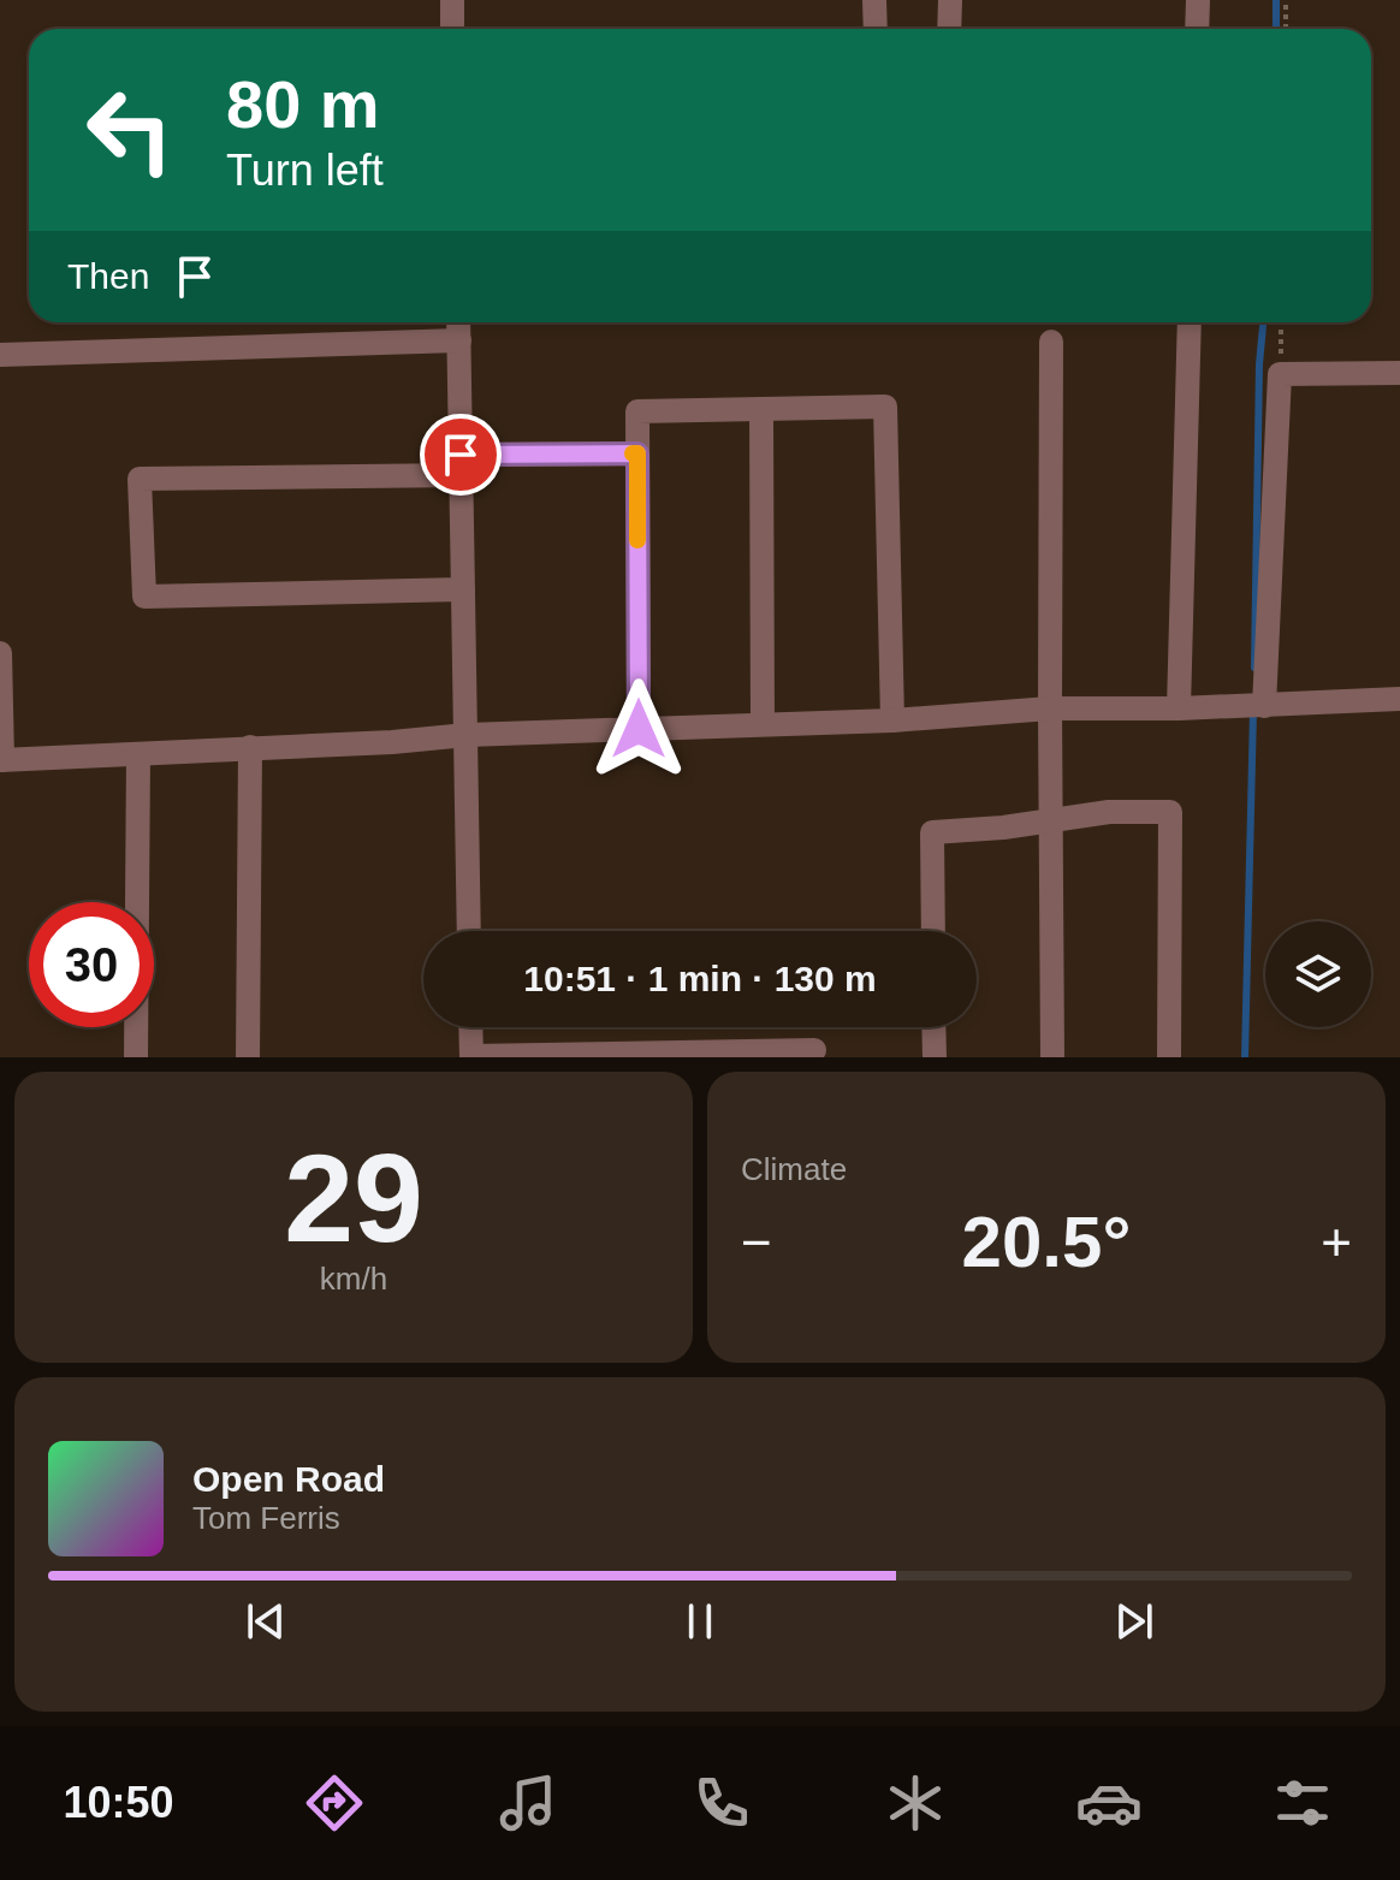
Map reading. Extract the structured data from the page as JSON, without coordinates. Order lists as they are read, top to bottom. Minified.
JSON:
{"page":{"turn":["80 m","Turn left"],"then":"Then","limit":"30","trip":"10:51 · 1 min · 130 m","tile":[["29","km/h"],"Climate"],"heat":["−","20.5°","+"],"song":["Open Road","Tom Ferris"],"tabs":"10:50"}}
